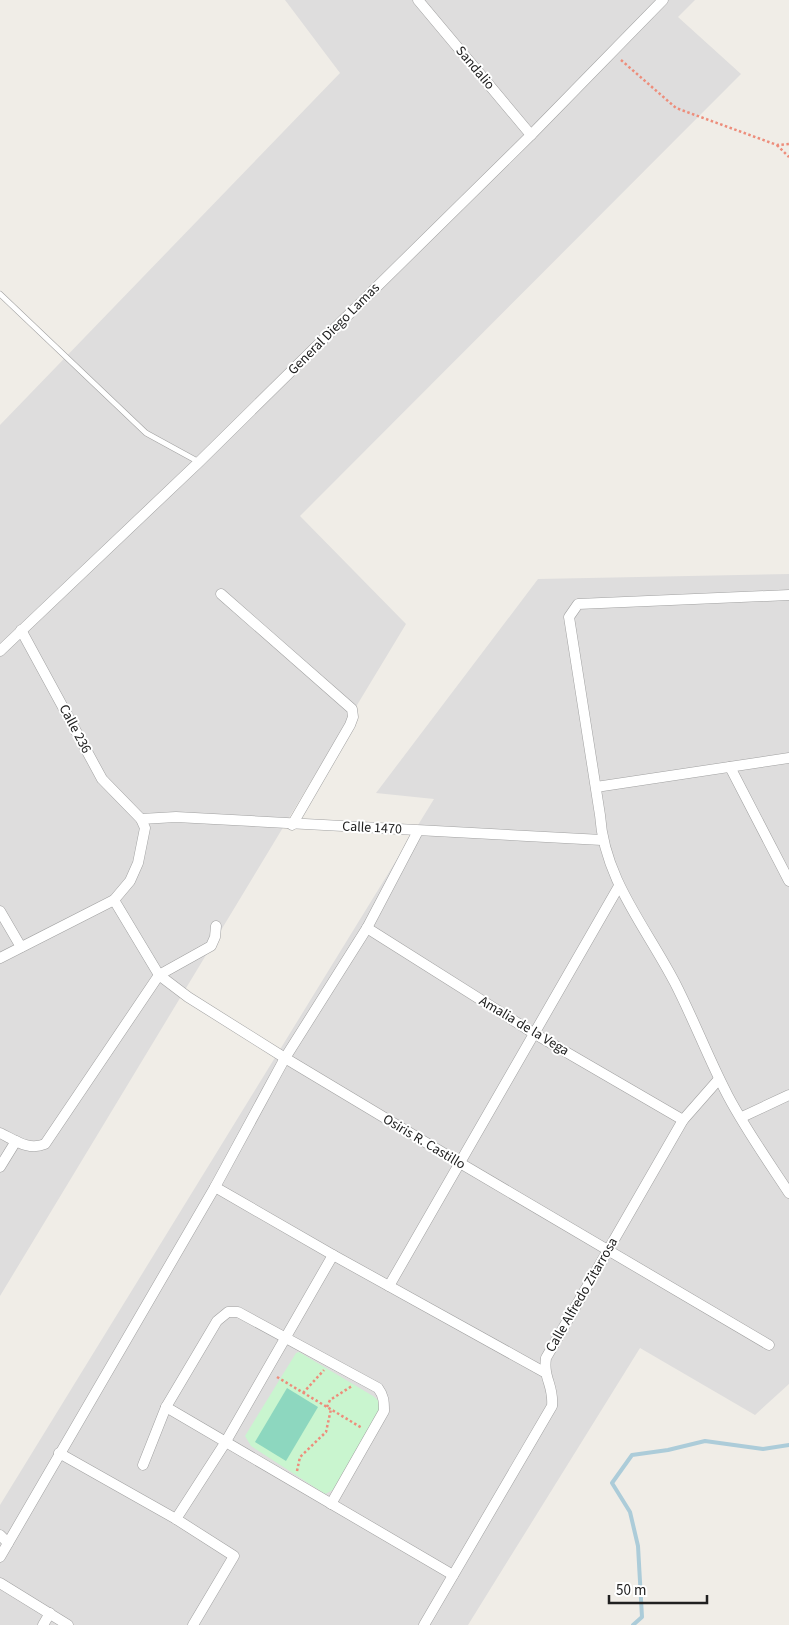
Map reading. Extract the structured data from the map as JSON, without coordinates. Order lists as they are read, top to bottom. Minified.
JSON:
{"streets":{"street":["Sandalio","General Diego Lamas","Calle 236","Calle 1470","Amalia de la Vega","Osiris R. Castillo","Calle Alfredo Zitarrosa"]},"crossings":[["Sandalio","General Diego Lamas"],["General Diego Lamas","Calle 236"],["Calle 236","Calle 1470"],["Amalia de la Vega","Calle Alfredo Zitarrosa"],["Osiris R. Castillo","Calle Alfredo Zitarrosa"]],"scale_bar":"50 m"}
